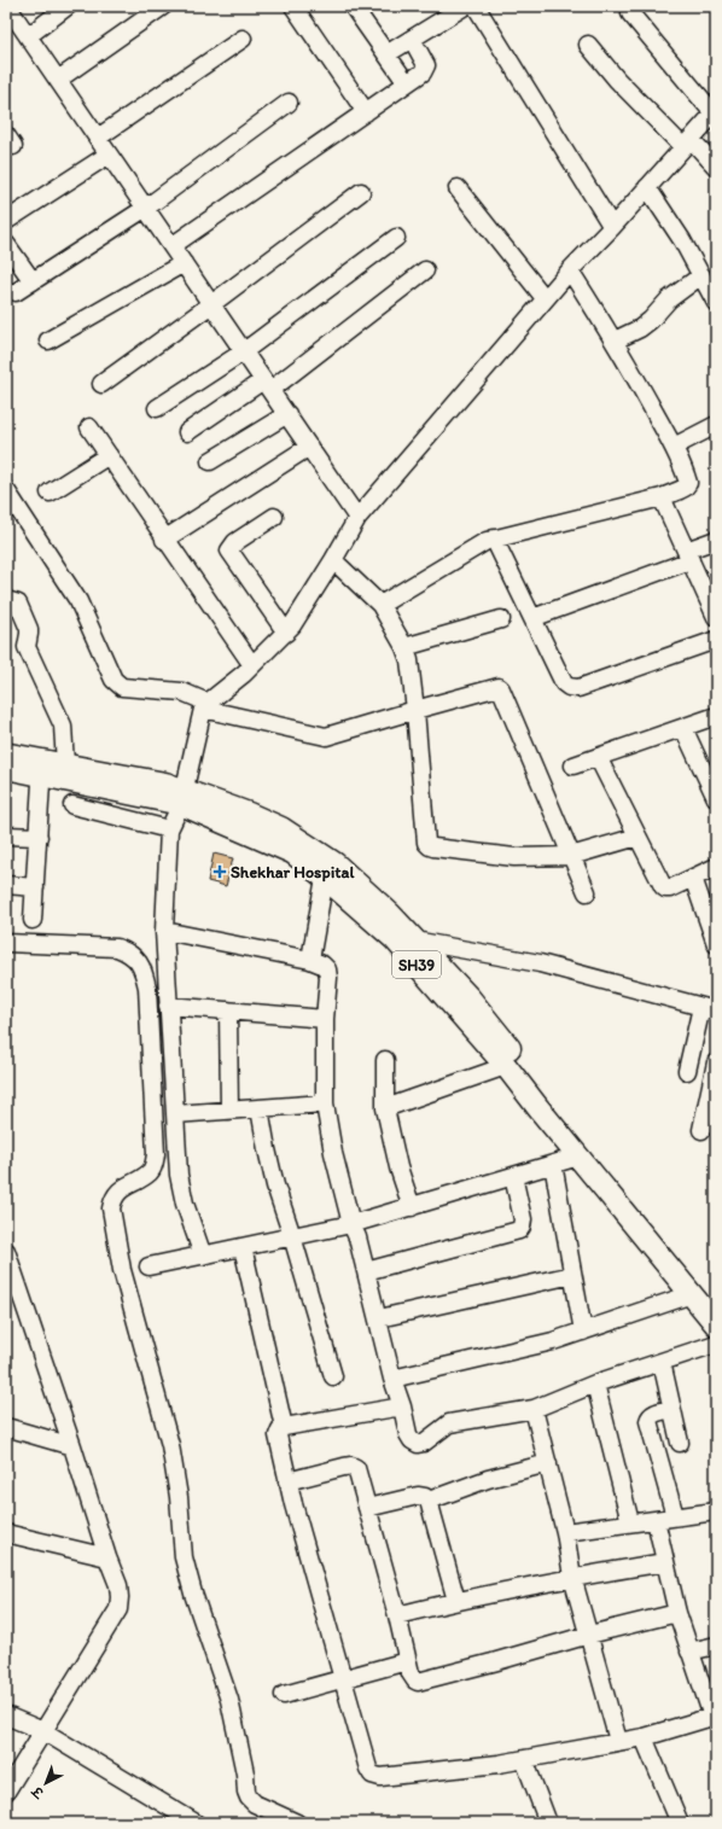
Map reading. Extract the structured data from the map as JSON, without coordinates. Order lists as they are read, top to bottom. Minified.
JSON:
{"streets":{"main road":["SH39"]},"places":{"health":["Shekhar Hospital"]},"north":"bottom left"}
